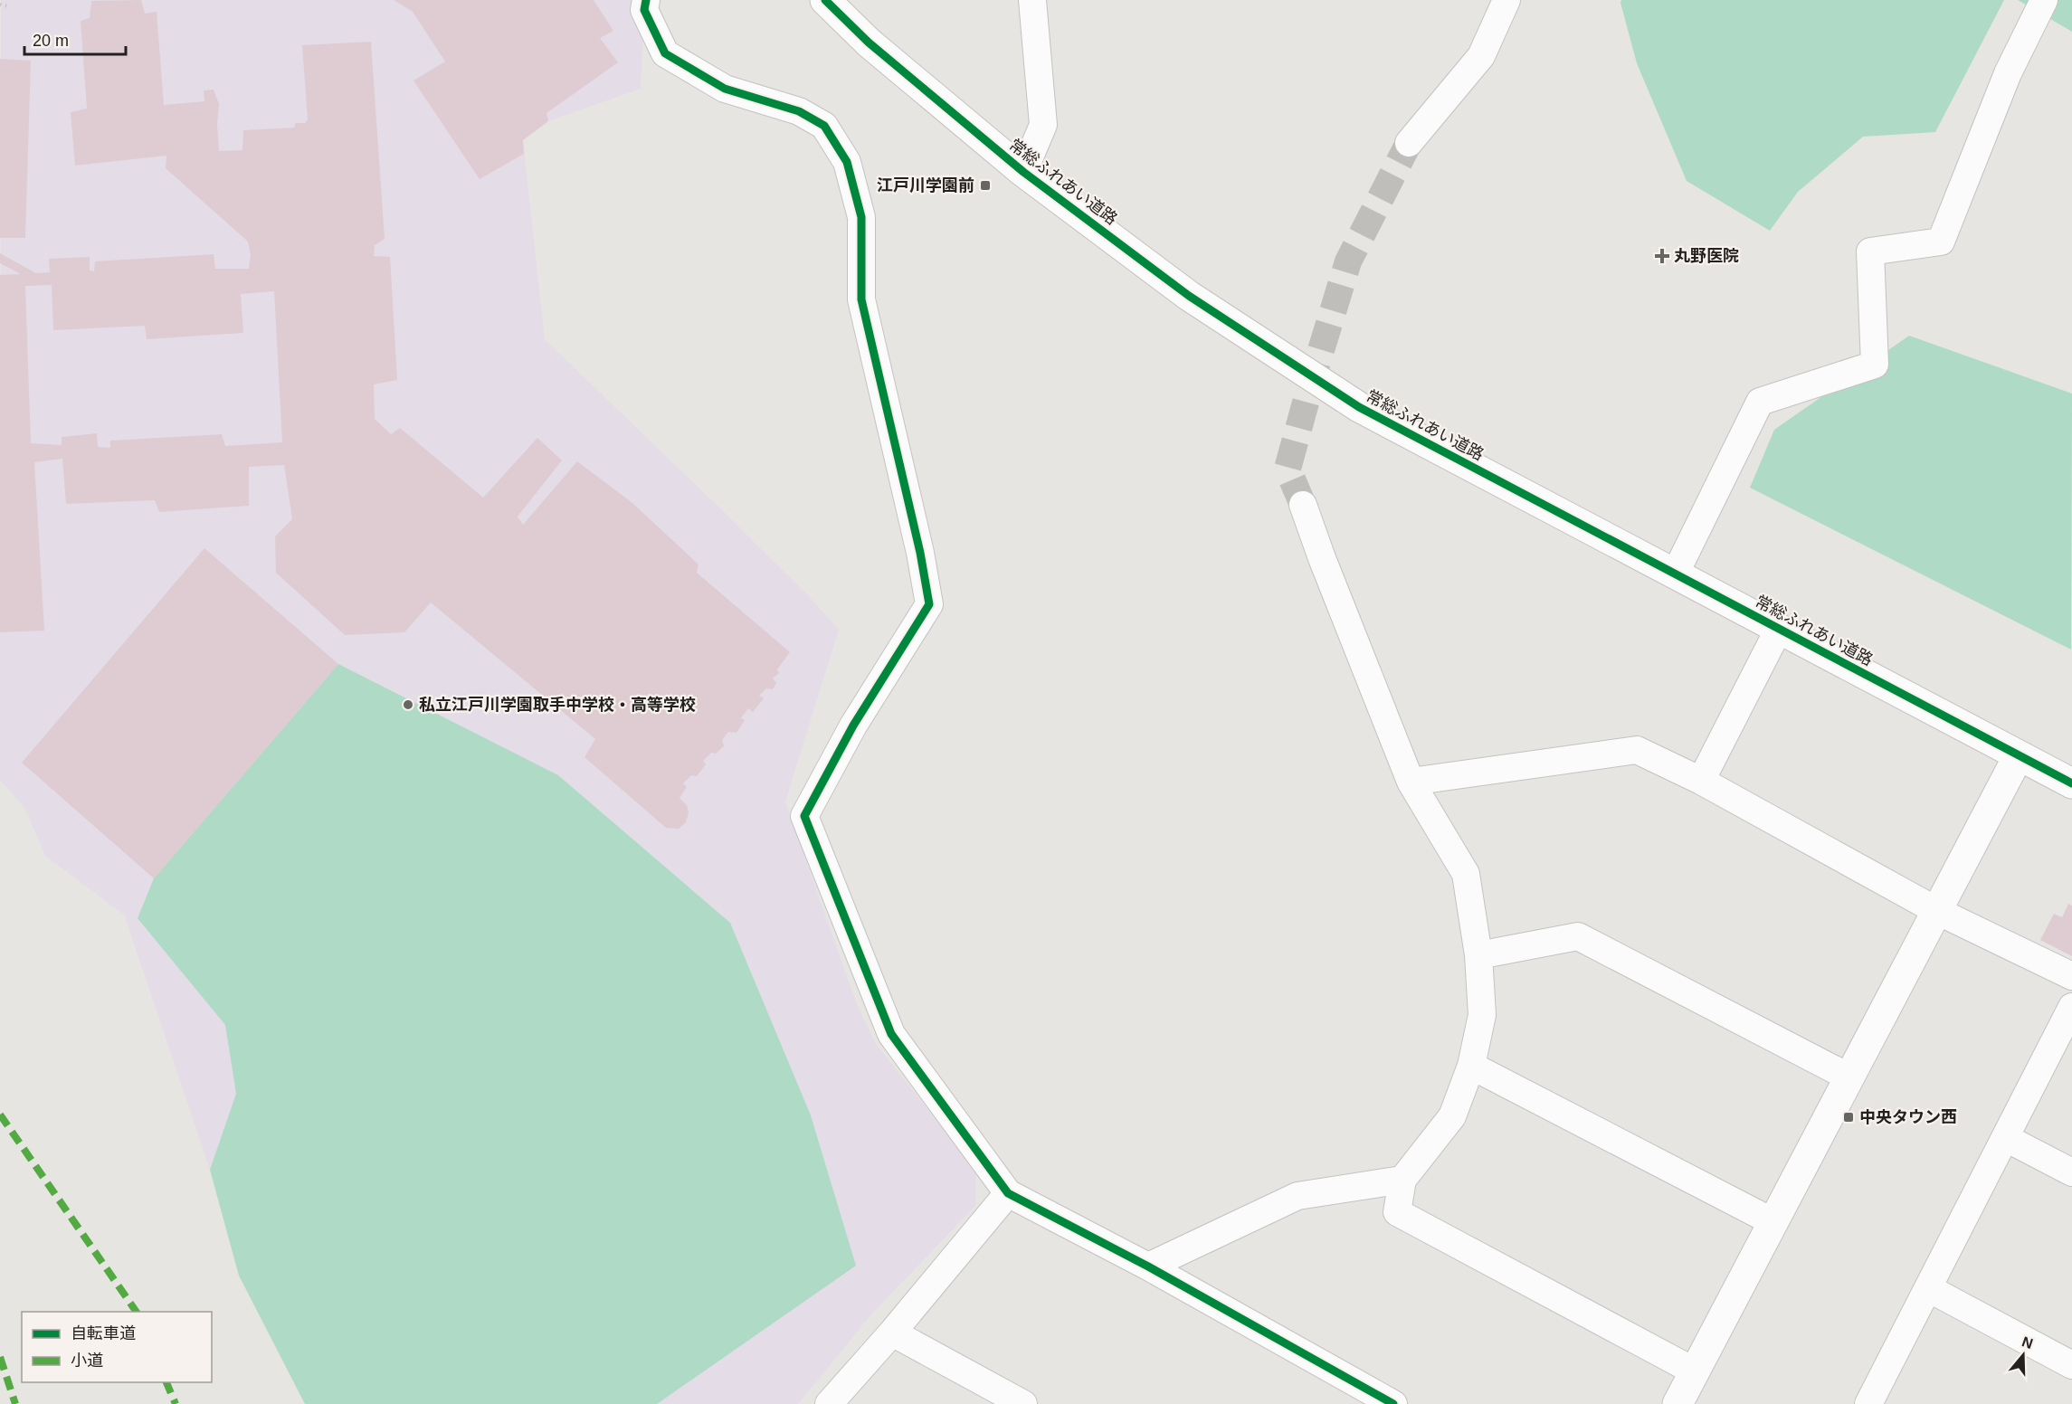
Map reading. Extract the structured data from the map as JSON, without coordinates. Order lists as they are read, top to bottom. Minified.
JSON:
{"streets":{"street":["常総ふれあい道路"]},"places":{"transit":["江戸川学園前","中央タウン西"],"health":["丸野医院"],"other":["私立江戸川学園取手中学校・高等学校"]},"legend":["自転車道","小道"],"scale_bar":"20 m","north":"top"}
